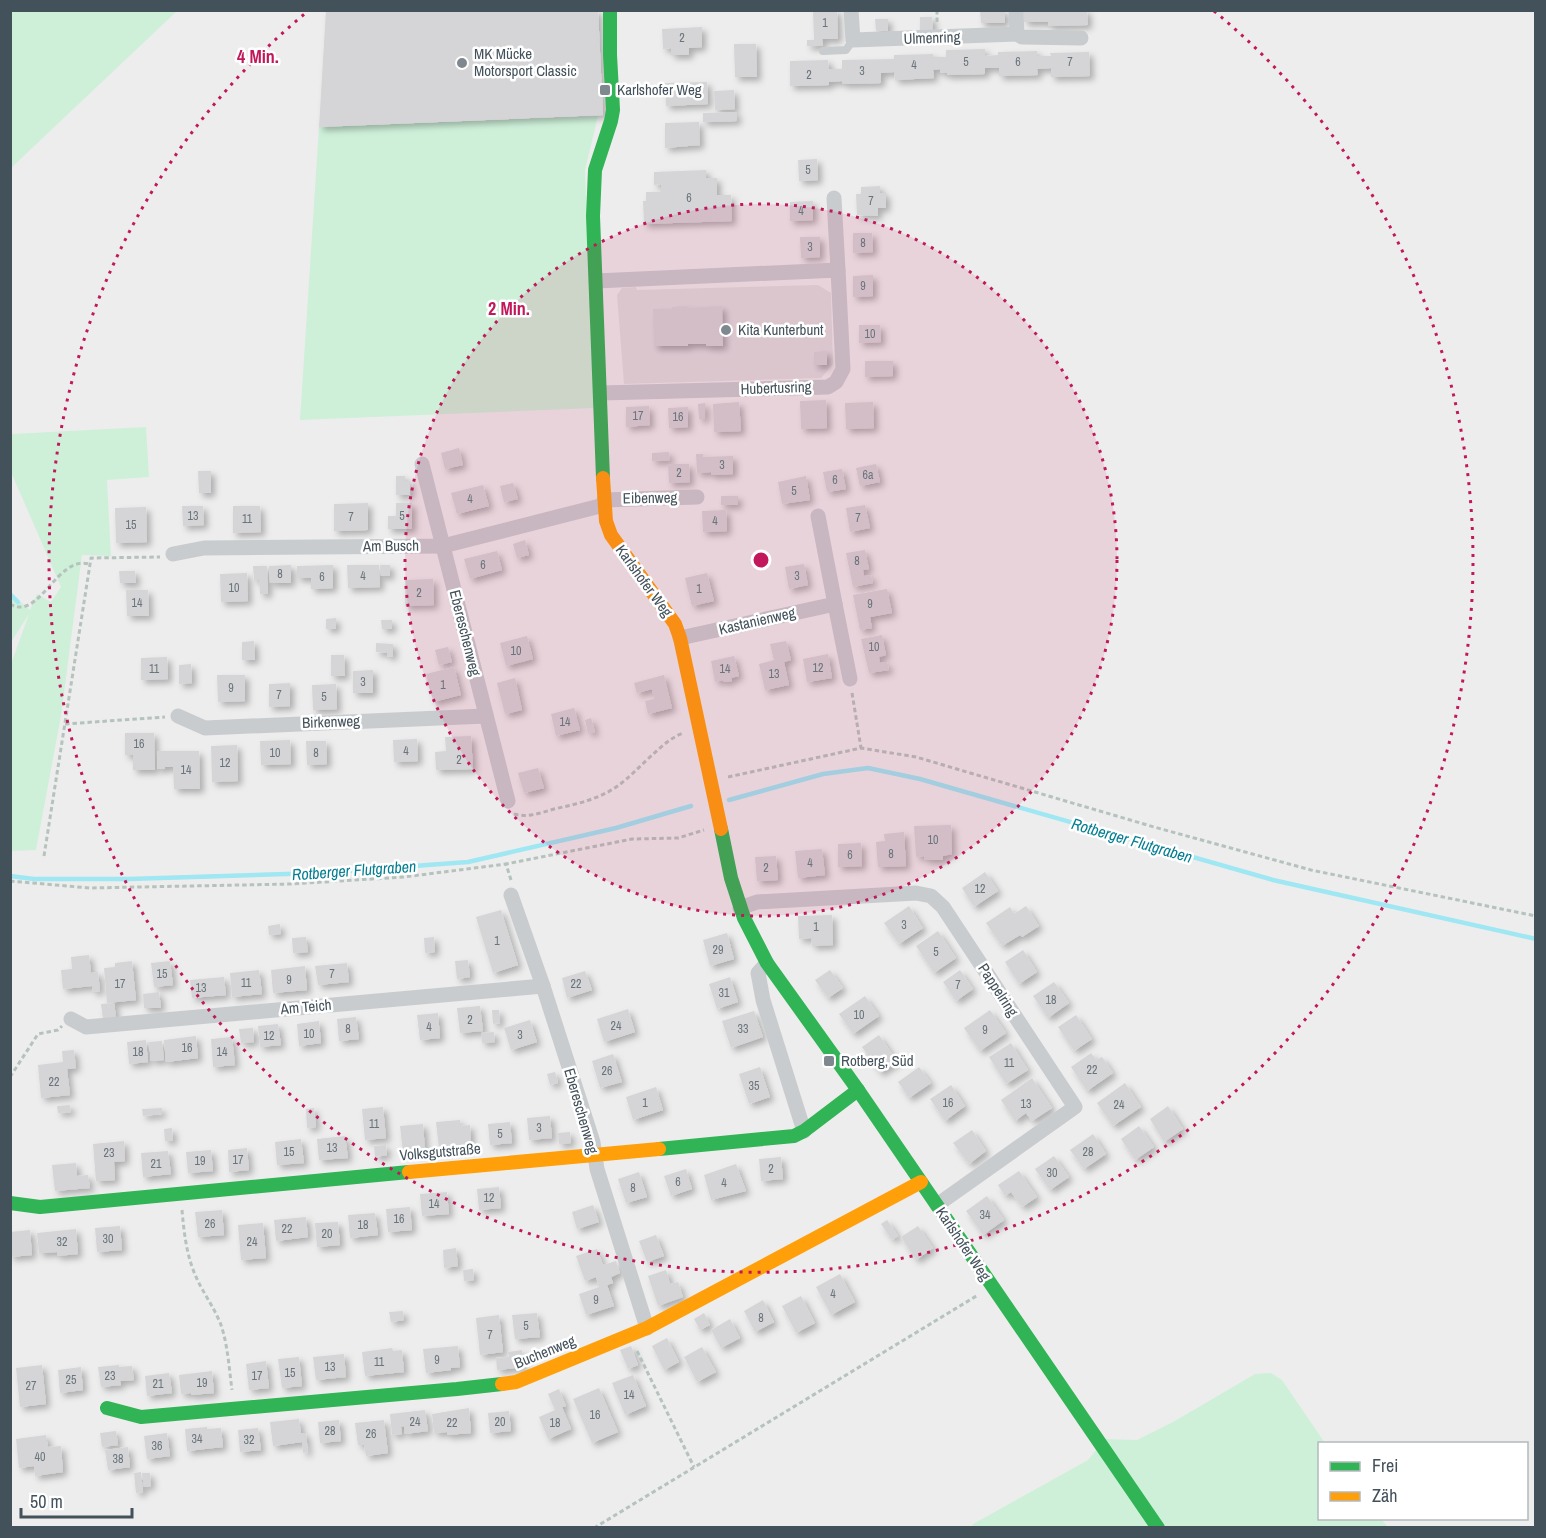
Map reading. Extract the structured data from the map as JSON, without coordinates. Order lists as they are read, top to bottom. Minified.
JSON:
{"streets":{"street":["Ulmenring","Hubertusring","Eibenweg","Am Busch","Karlshofer Weg","Kastanienweg","Ebereschenweg","Birkenweg","Pappelring","Am Teich","Volksgutstraße","Buchenweg"]},"crossings":[["Hubertusring","Karlshofer Weg"],["Eibenweg","Am Busch"],["Eibenweg","Karlshofer Weg"],["Am Busch","Karlshofer Weg"],["Am Busch","Ebereschenweg"],["Karlshofer Weg","Kastanienweg"],["Karlshofer Weg","Pappelring"],["Karlshofer Weg","Volksgutstraße"],["Karlshofer Weg","Buchenweg"],["Ebereschenweg","Birkenweg"],["Ebereschenweg","Am Teich"],["Ebereschenweg","Volksgutstraße"],["Ebereschenweg","Buchenweg"]],"water":["Rotberger Flutgraben"],"places":{"other":["MK Mücke Motorsport Classic","Kita Kunterbunt"],"transit":["Karlshofer Weg","Rotberg, Süd"]},"house_numbers":["1","2","5","6","7","4","3","2","5","6","7","4","8","3","9","10","17","16","3","2","6a","6","5","4","13","5","7","7","11","4","15","8","6","8","4","3","6","10","1","2","14","9","10","10","12","11","14","13","3","1","9","7","5","14","16","4","10","8","2","12","14","10","8","6","4","2","12","3","1","1","29","5","15","7","9","11","17","22","7","13","31","18","10","2","24","4","8","33","9","10","3","12","16","18","14","11","22","26","22","35","1","16","13","24","11","3","5","13","15","28","23","17","19","21","2","30","6","4","8","12","14","34","16","26","18","22","20","30","32","24","4","9","8","5","7","9","11","13","15","23","17","25","19","21","27","14","16","24","20","22","18","28","26","34","32","36","40","38"],"legend":["Frei","Zäh"],"scale_bar":"50 m","rings":["4 Min.","2 Min."]}
